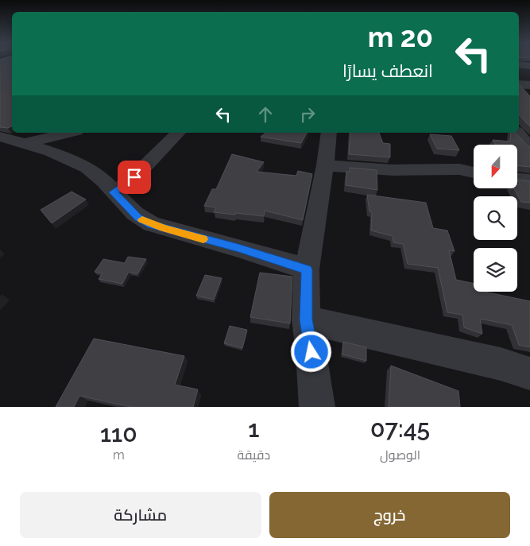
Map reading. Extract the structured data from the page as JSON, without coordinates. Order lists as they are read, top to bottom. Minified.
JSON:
{"north":"bottom","page":{"turn":["20 m","انعطف يسارًا"],"eta":["07:45","الوصول","1","دقيقة","110","m"],"buttons":["خروج","مشاركة"]}}
